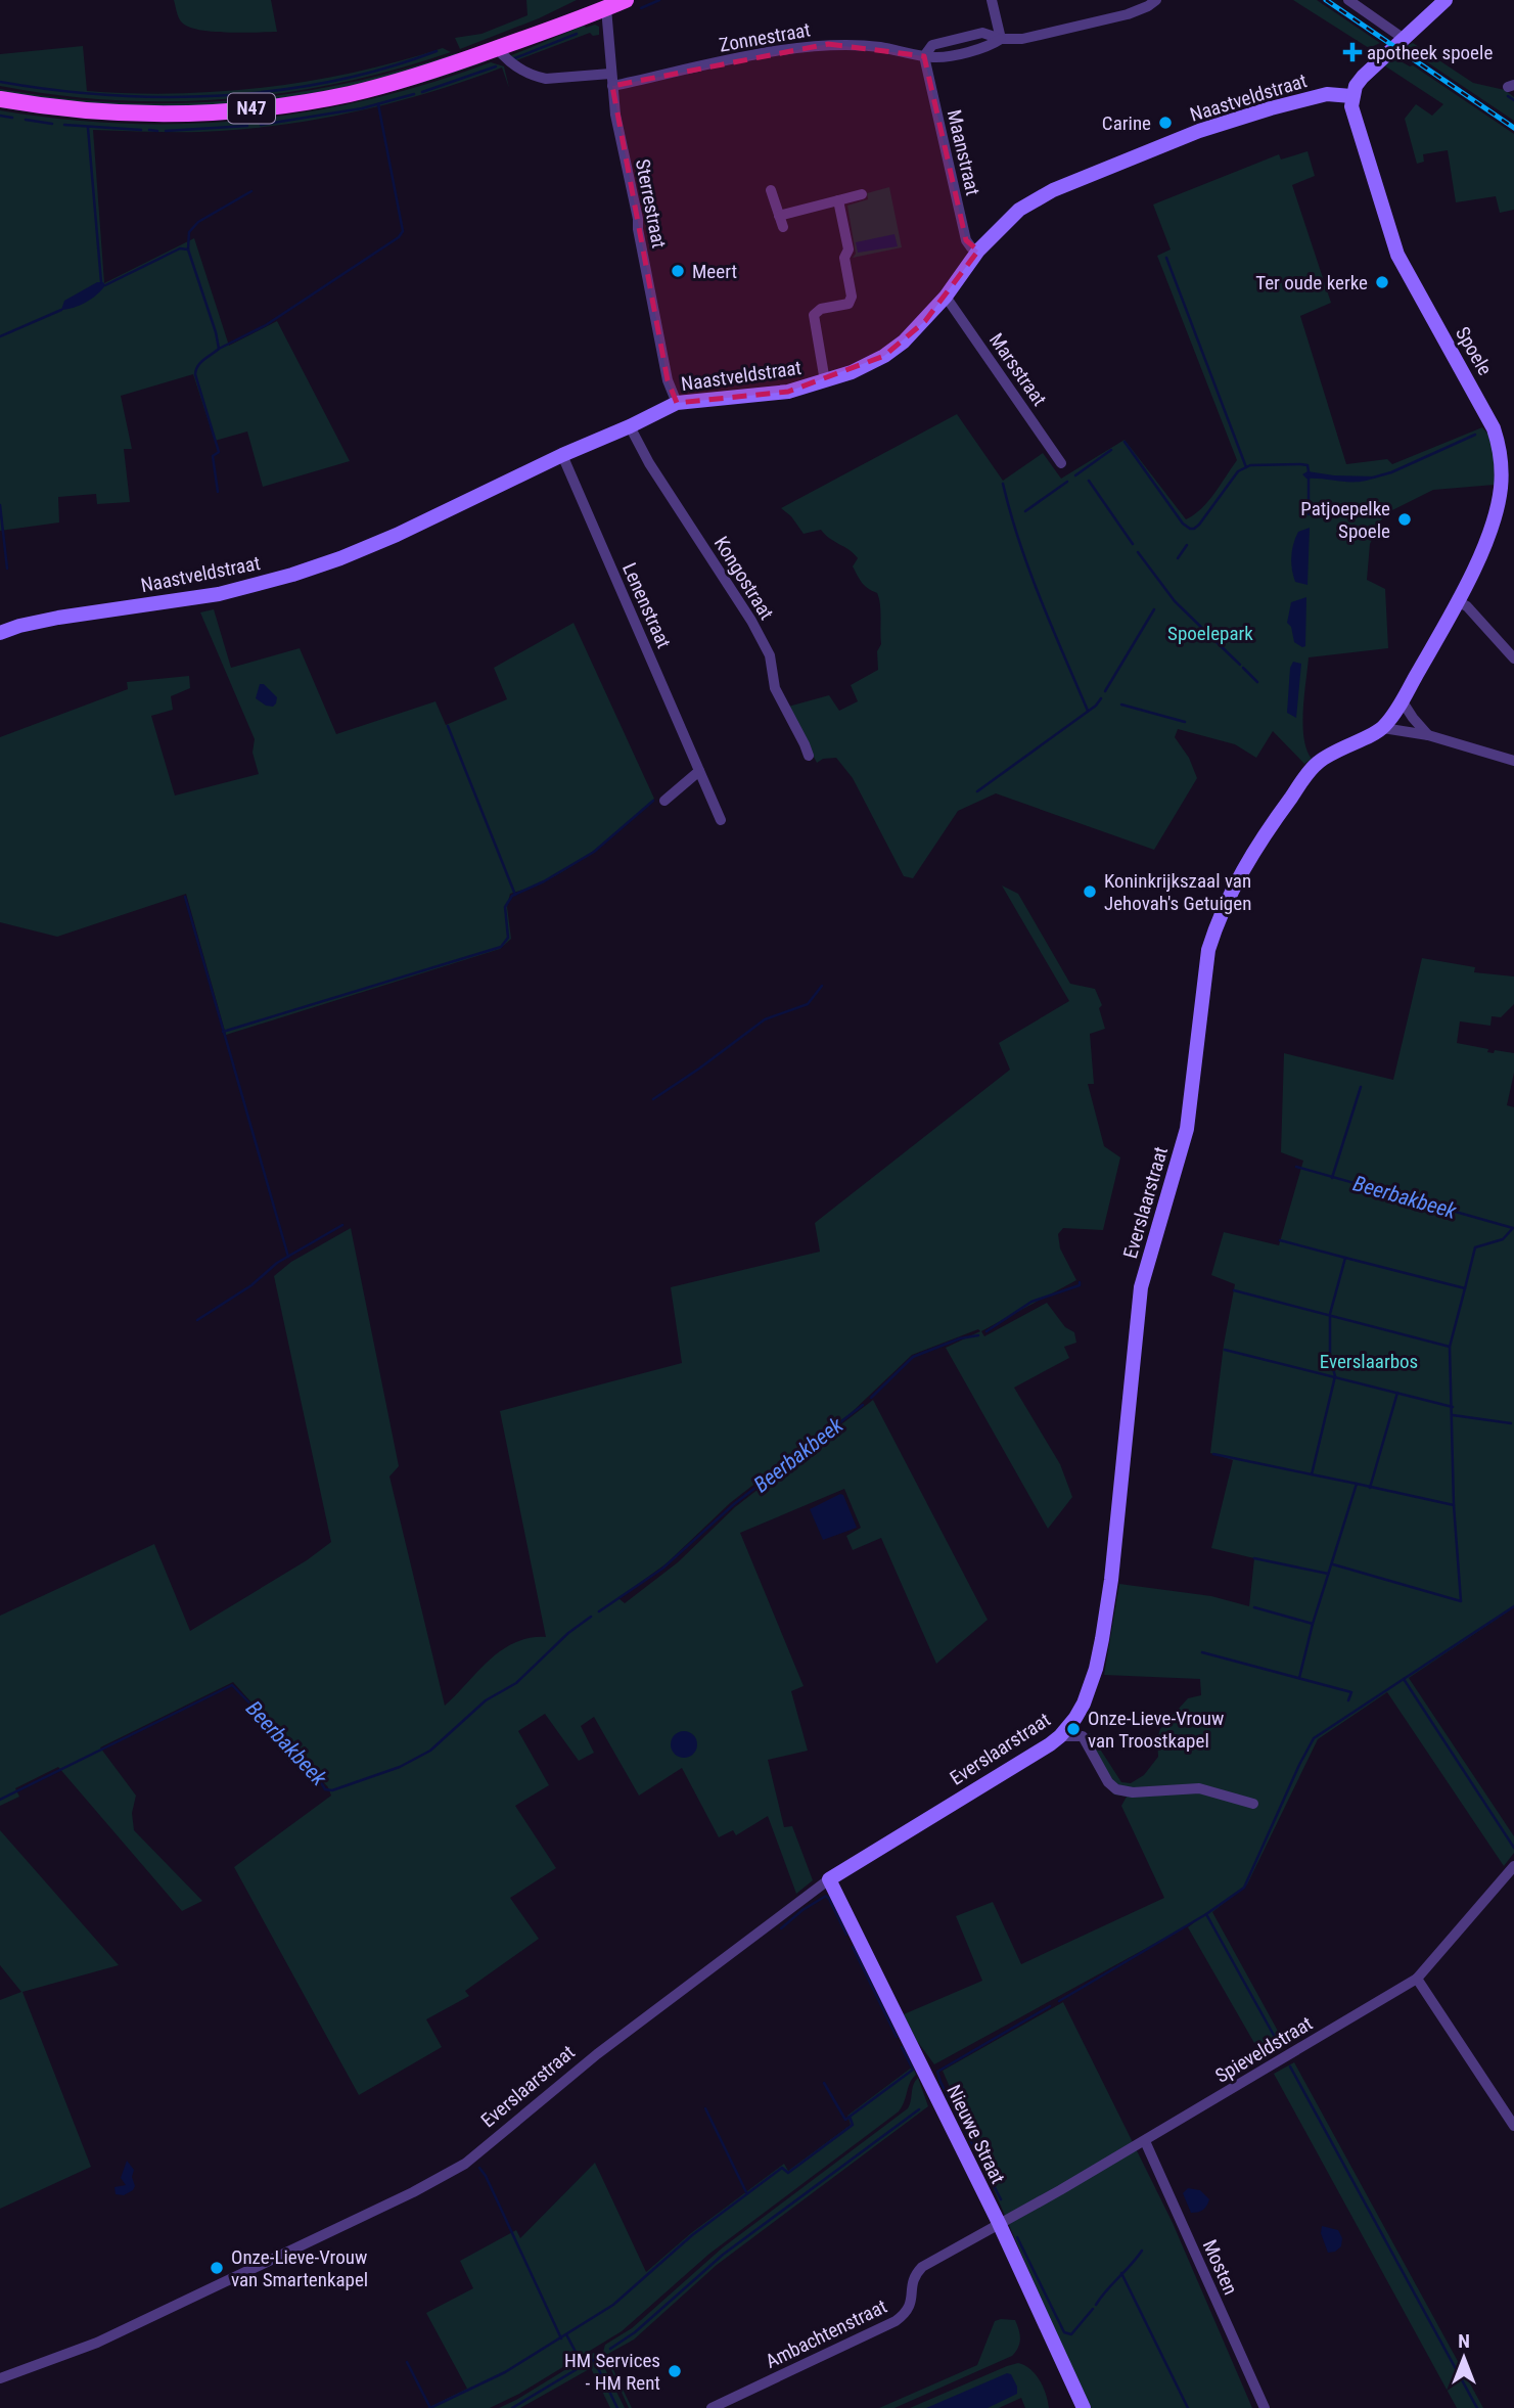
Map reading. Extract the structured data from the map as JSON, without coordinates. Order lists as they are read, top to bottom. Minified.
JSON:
{"streets":{"main road":["N47"],"street":["Zonnestraat","Naastveldstraat","Maanstraat","Sterrestraat","Spoele","Marsstraat","Kongostraat","Lenenstraat","Everslaarstraat","Spieveldstraat","Nieuwe Straat","Mosten","Ambachtenstraat"]},"crossings":[["Zonnestraat","N47"],["Zonnestraat","Maanstraat"],["Zonnestraat","Sterrestraat"],["Naastveldstraat","Maanstraat"],["Naastveldstraat","Sterrestraat"],["Naastveldstraat","Spoele"],["Naastveldstraat","Marsstraat"],["Naastveldstraat","Kongostraat"],["Naastveldstraat","Lenenstraat"],["N47","Sterrestraat"],["Everslaarstraat","Nieuwe Straat"],["Spieveldstraat","Nieuwe Straat"],["Spieveldstraat","Mosten"],["Spieveldstraat","Ambachtenstraat"],["Nieuwe Straat","Ambachtenstraat"]],"water":["Beerbakbeek"],"parks":["Spoelepark","Everslaarbos"],"places":{"health":["apotheek spoele"],"other":["Carine","Meert","Ter oude kerke","Patjoepelke Spoele","Koninkrijkszaal van Jehovah's Getuigen","Onze-Lieve-Vrouw van Troostkapel","Onze-Lieve-Vrouw van Smartenkapel","HM Services - HM Rent"]},"north":"top"}
